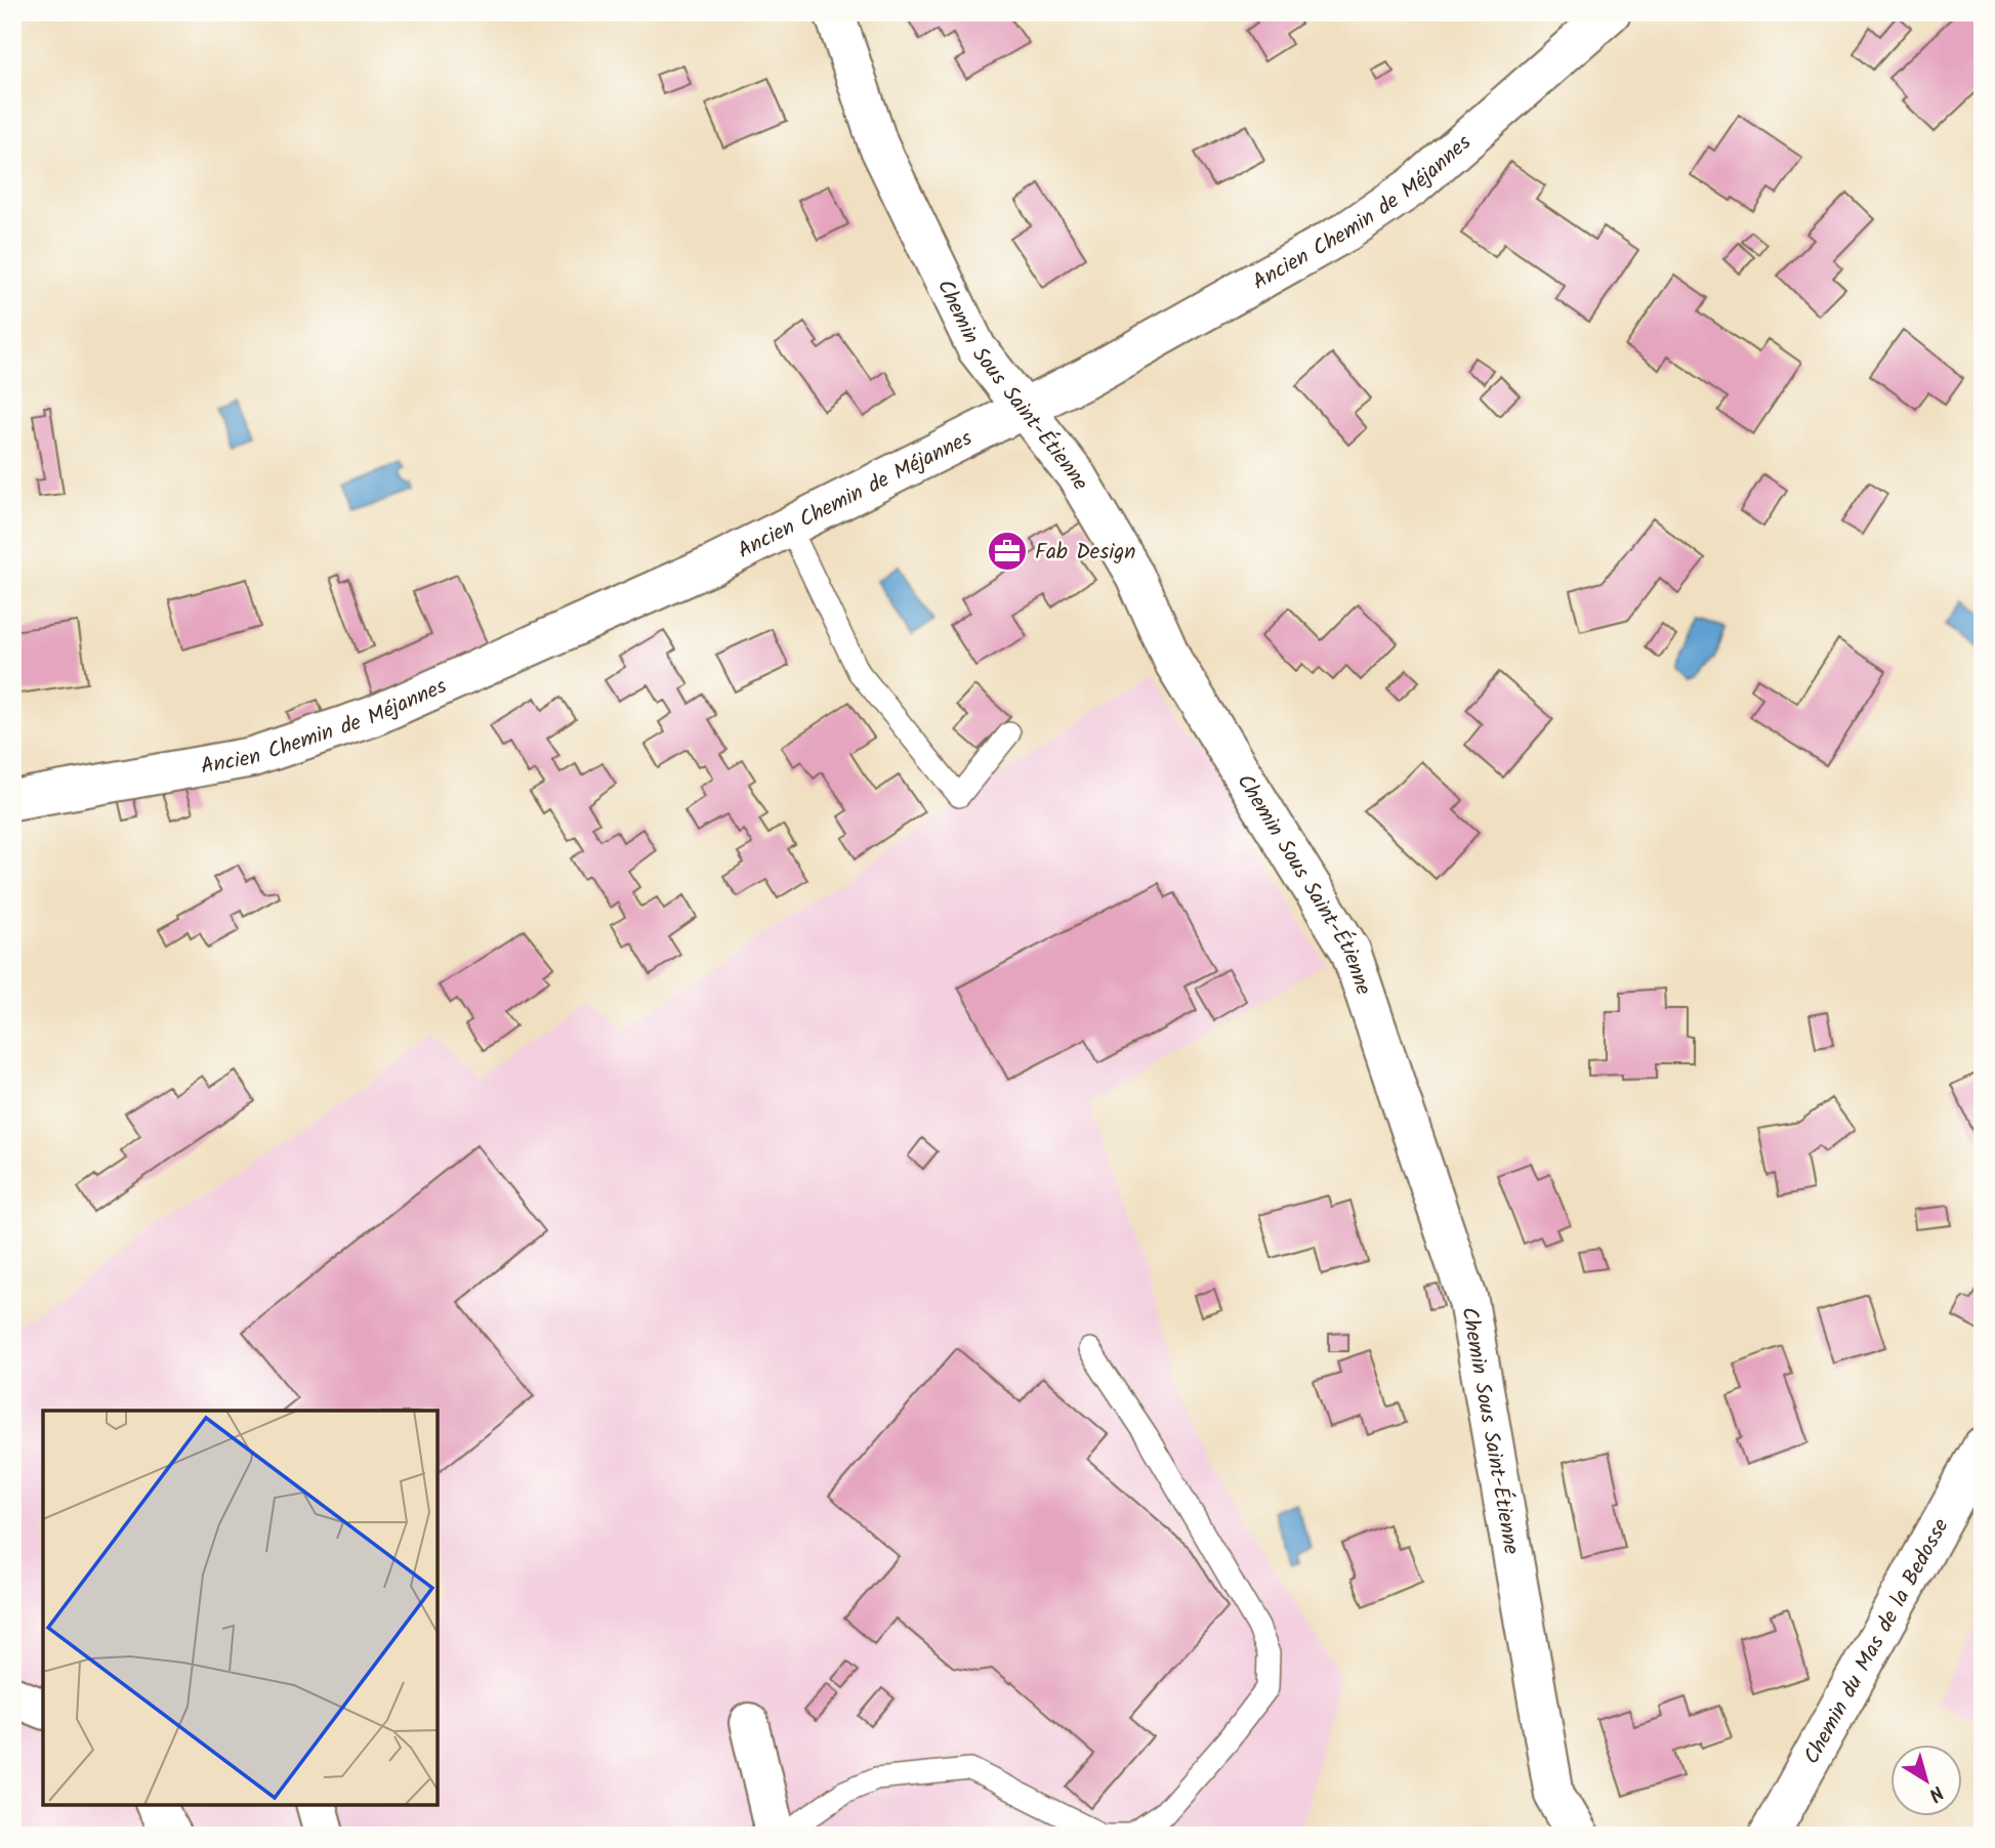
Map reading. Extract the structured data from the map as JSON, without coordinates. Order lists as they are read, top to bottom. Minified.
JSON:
{"streets":{"street":["Ancien Chemin de Méjannes","Chemin Sous Saint-Étienne","Chemin du Mas de la Bedosse"]},"crossings":[["Ancien Chemin de Méjannes","Chemin Sous Saint-Étienne"]],"places":{"office":["Fab Design"]},"north":"bottom right"}
